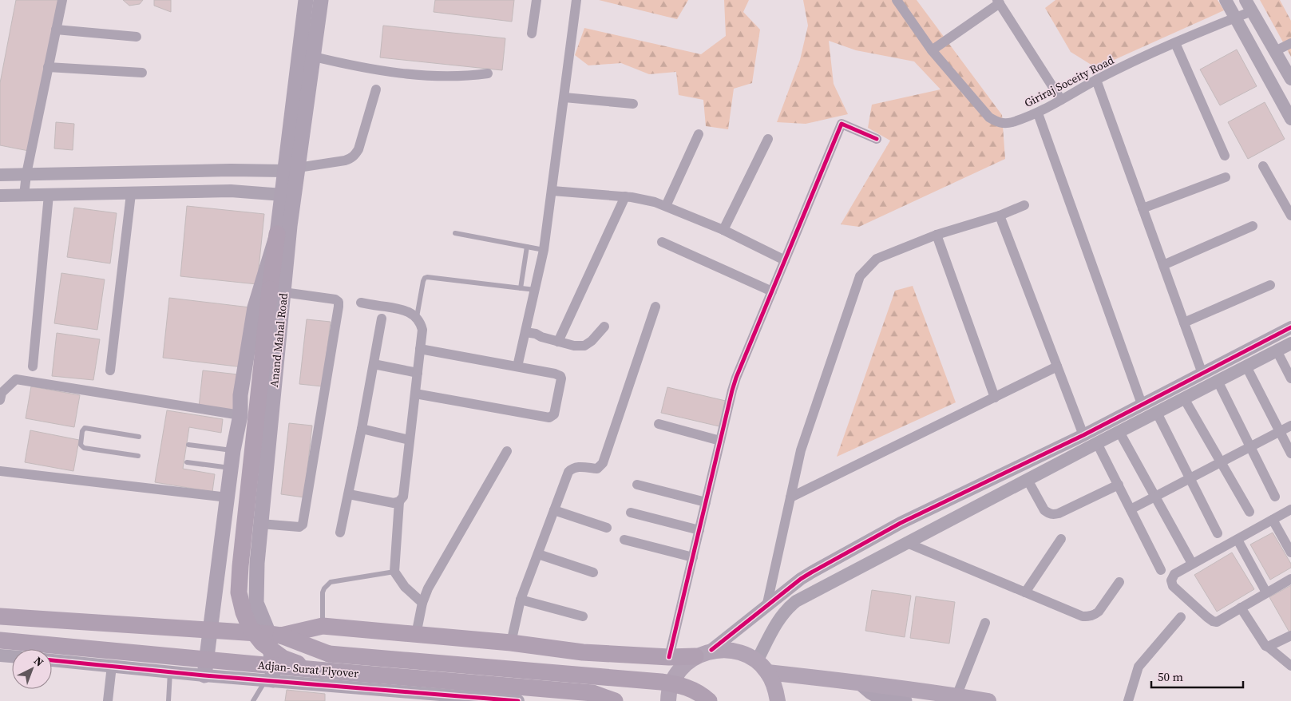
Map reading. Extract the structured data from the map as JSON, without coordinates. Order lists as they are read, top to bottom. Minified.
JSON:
{"streets":{"highway":["Adjan- Surat Flyover"],"main road":["Anand Mahal Road"],"street":["Giriraj Soceity Road"]},"crossings":[["Anand Mahal Road","Adjan- Surat Flyover"]],"scale_bar":"50 m","north":"top right"}
